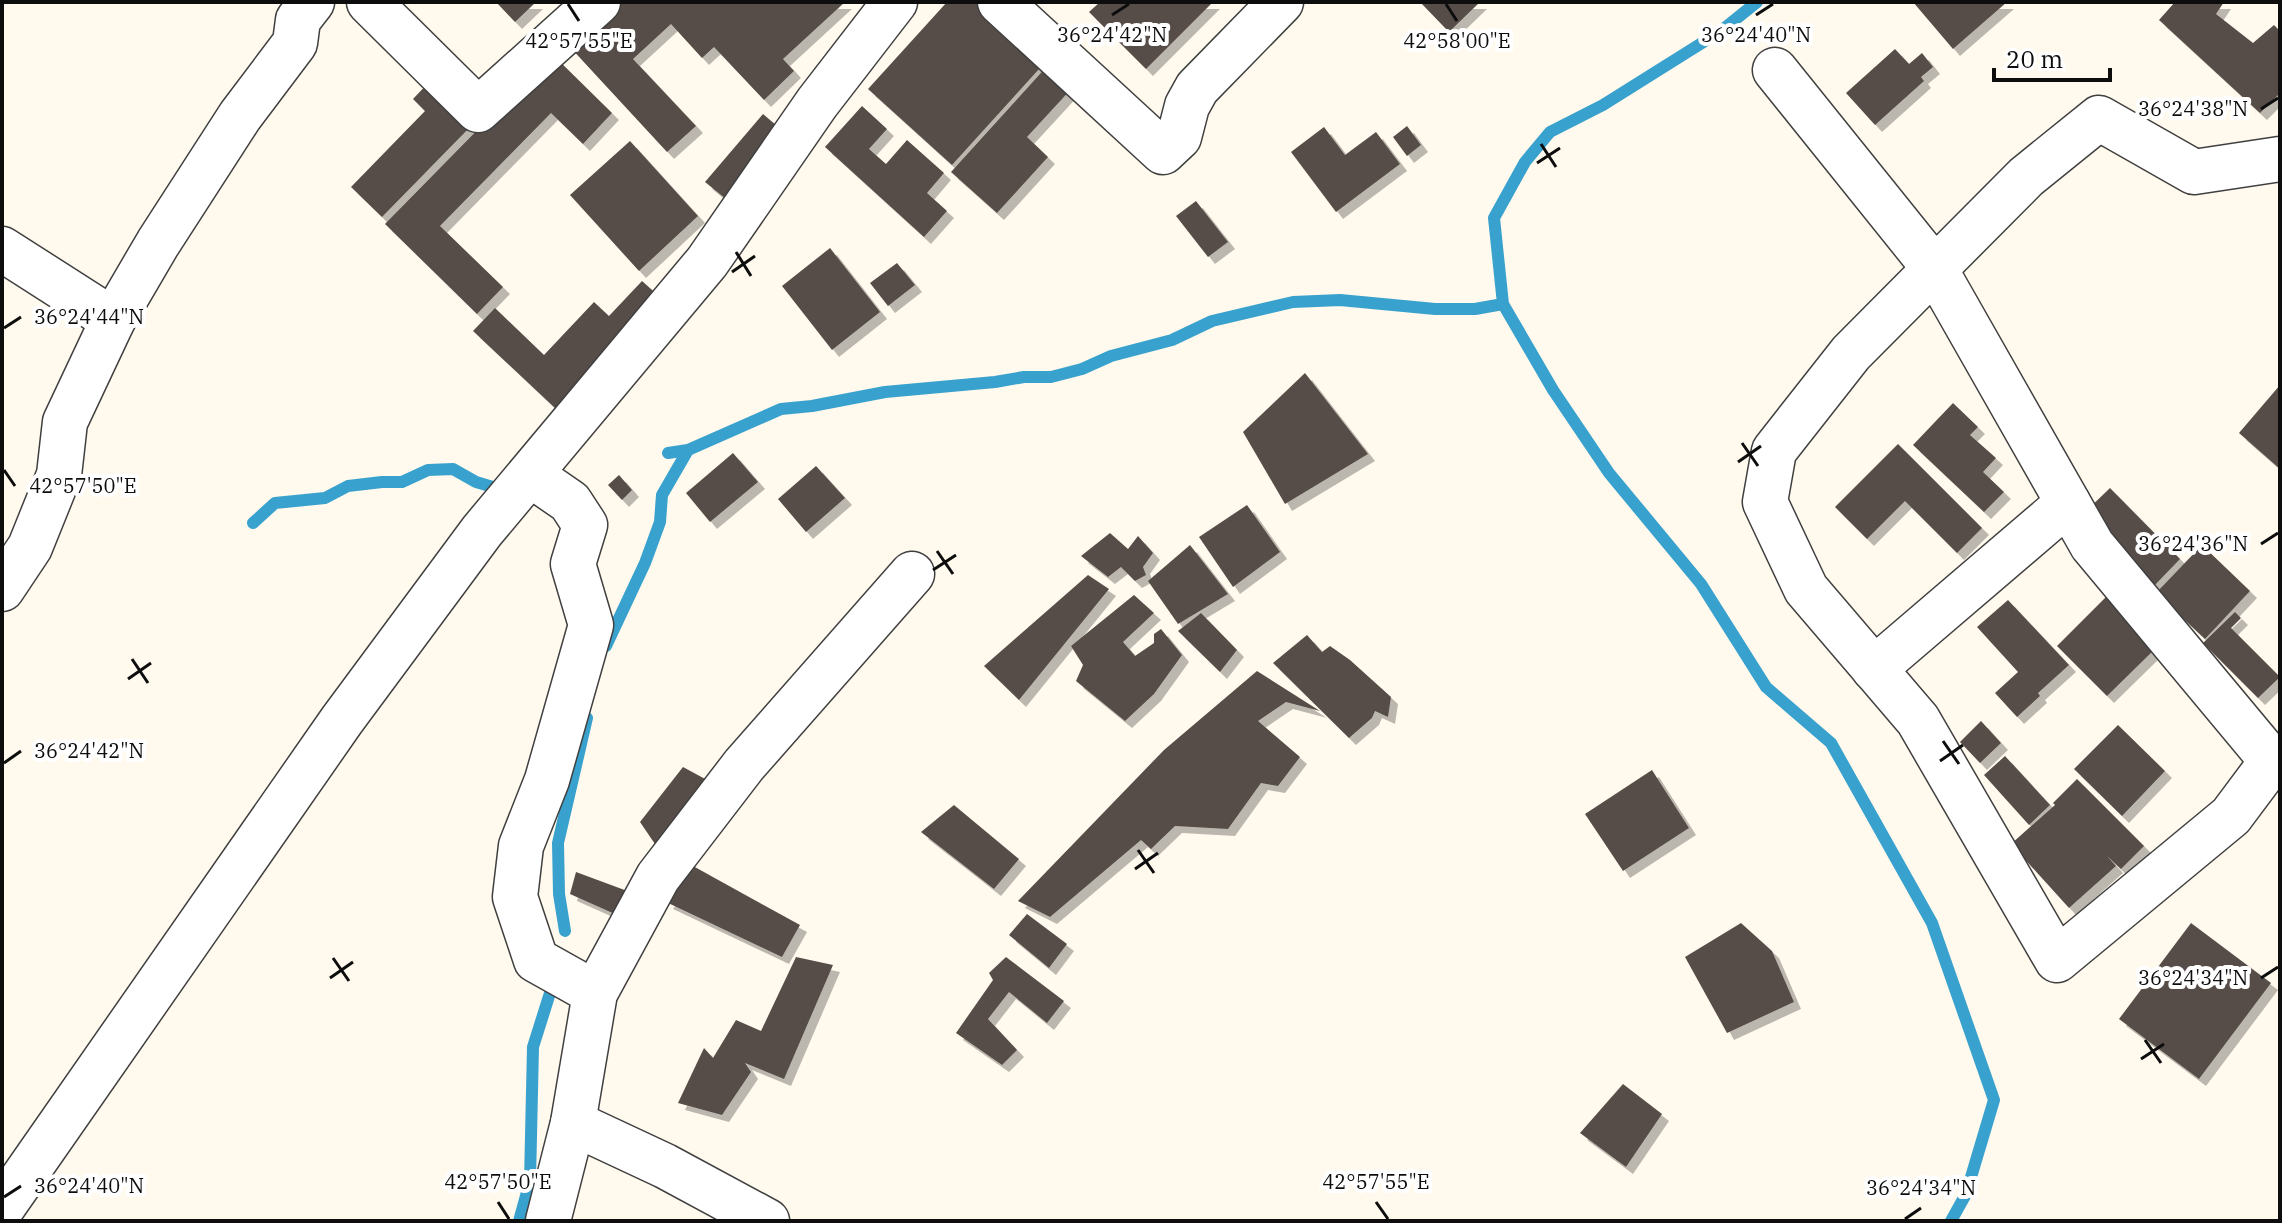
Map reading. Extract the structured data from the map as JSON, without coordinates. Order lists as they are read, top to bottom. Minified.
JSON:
{"scale_bar":"20 m","coordinates":["36°24'42\"N","36°24'40\"N","42°57'55\"E","42°58'00\"E","36°24'38\"N","36°24'44\"N","42°57'50\"E","36°24'36\"N","36°24'34\"N"]}
